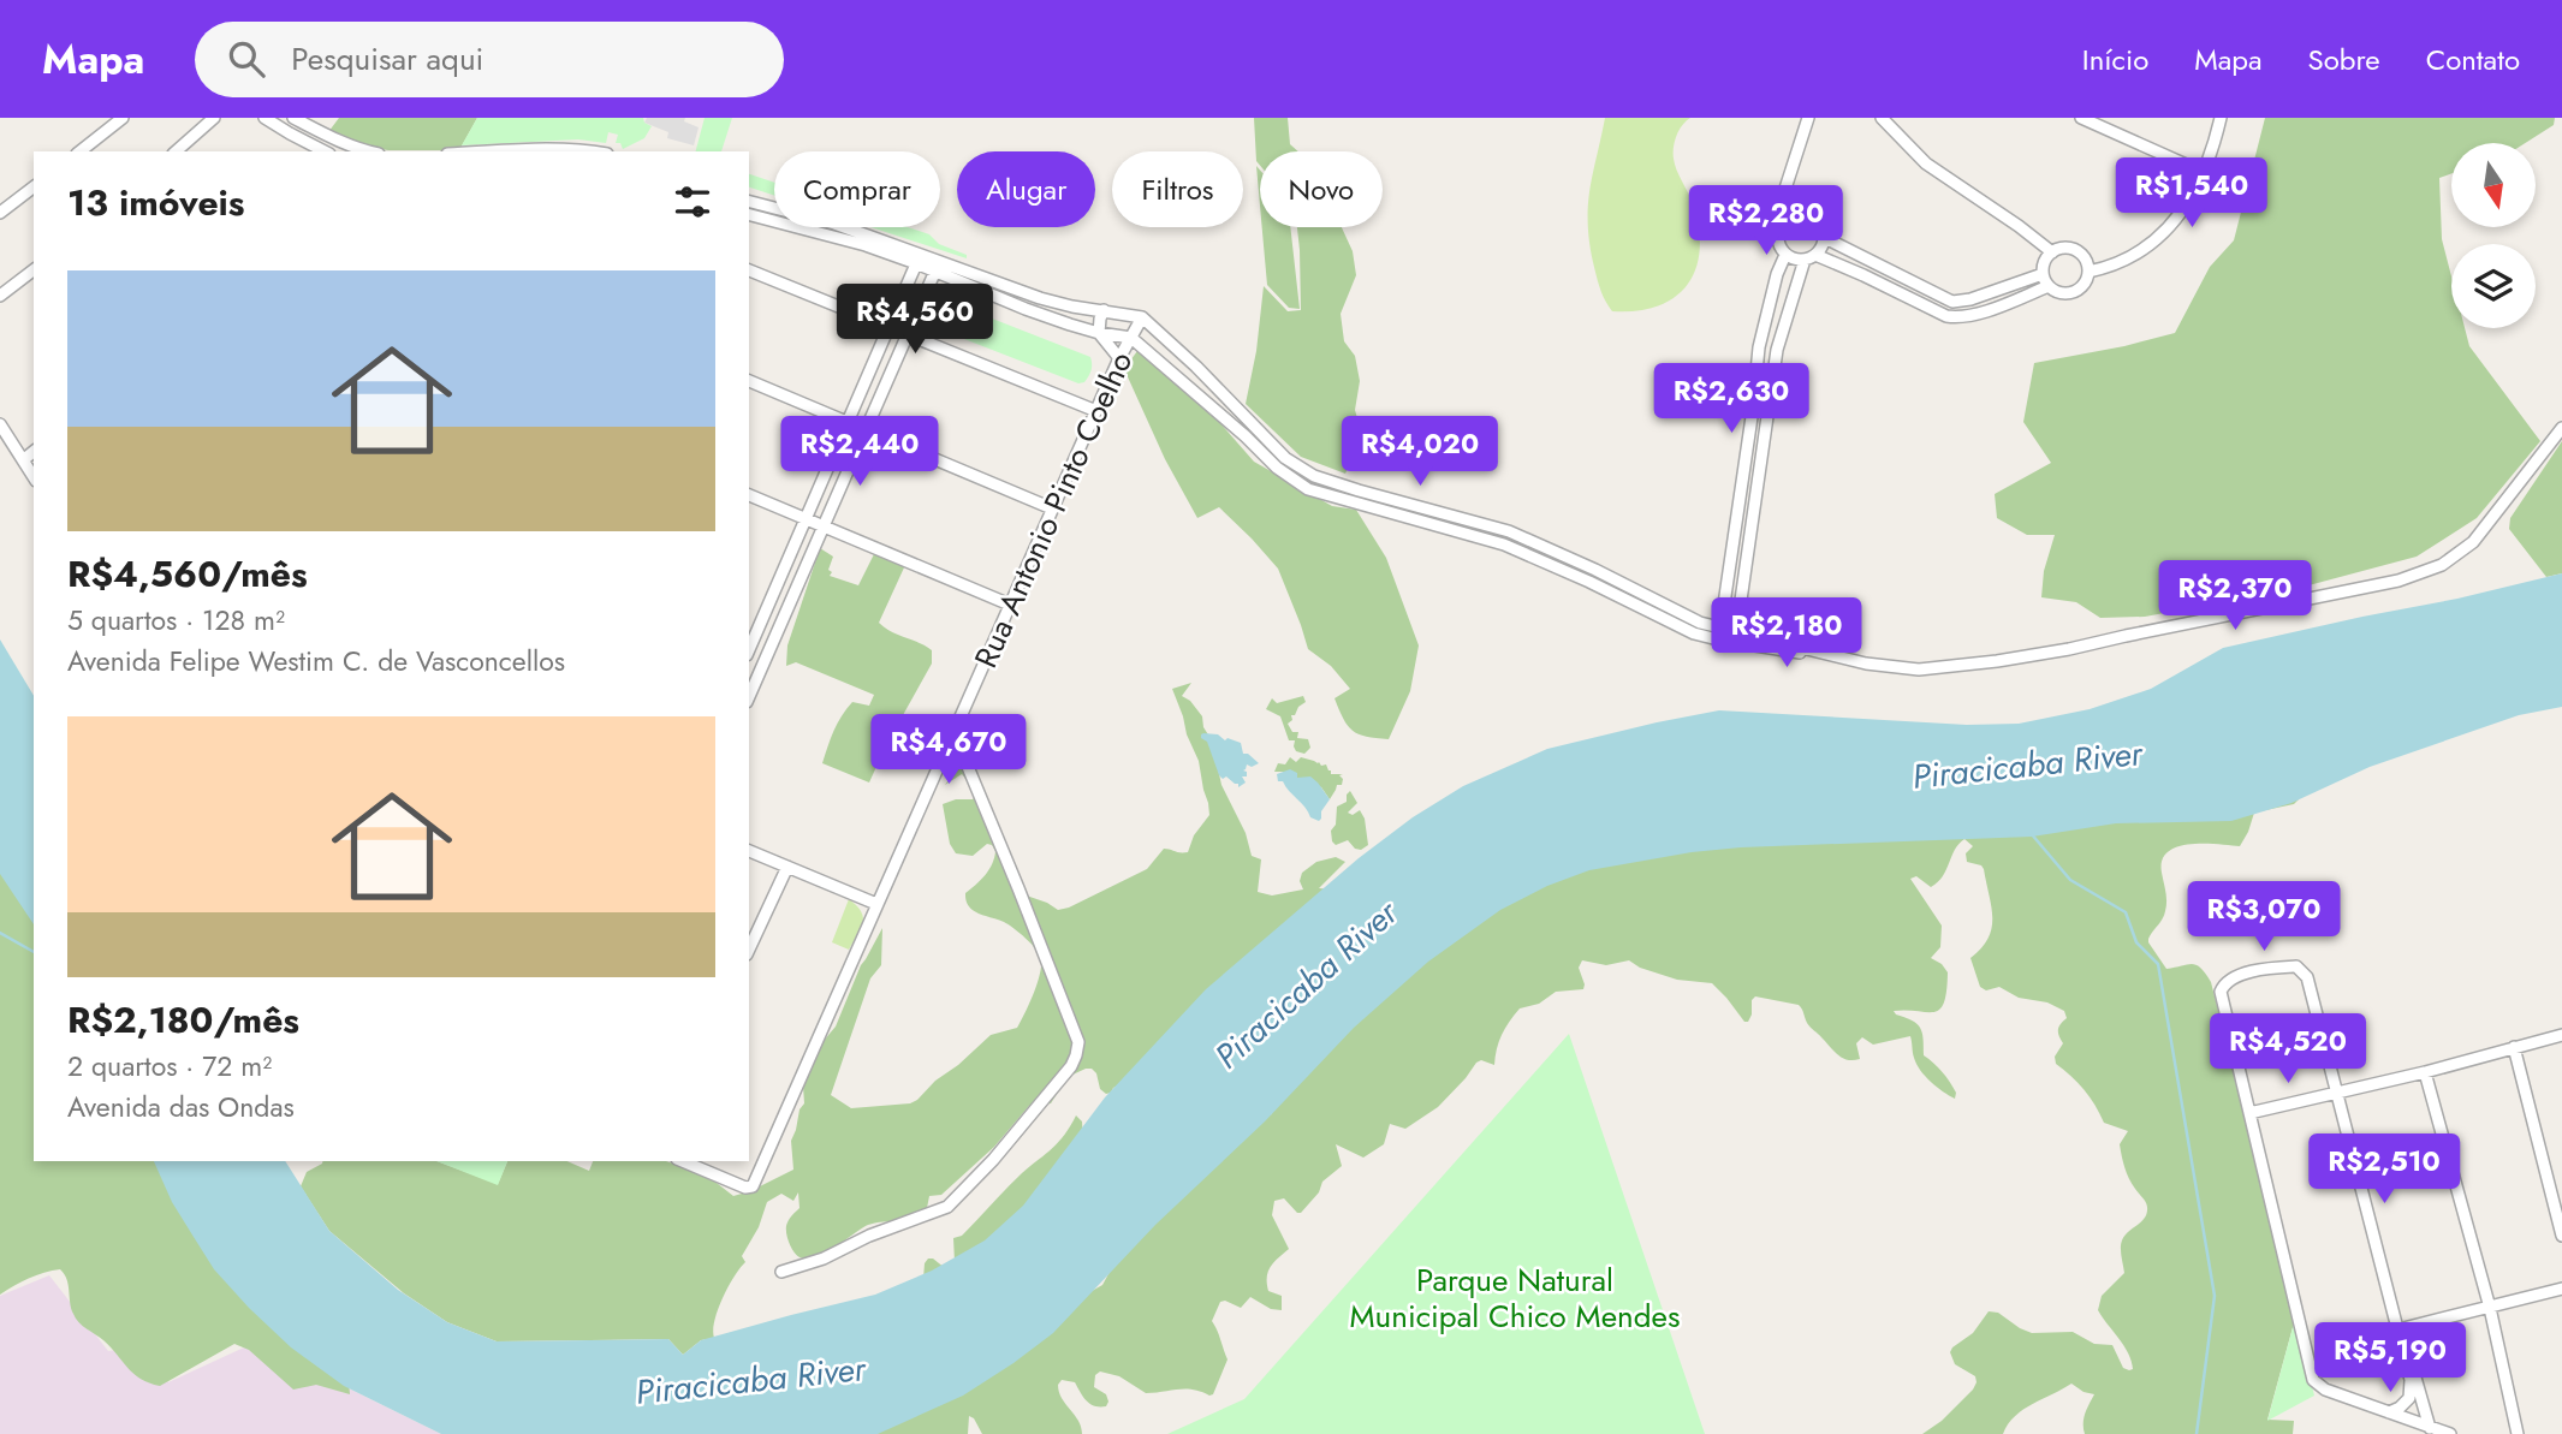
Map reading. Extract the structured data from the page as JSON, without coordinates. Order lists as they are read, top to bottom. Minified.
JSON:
{"streets":{"street":["Rua Antonio Pinto Coelho"]},"water":["Piracicaba River"],"parks":["Parque Natural Municipal Chico Mendes"],"north":"bottom","page":{"header":"Mapa","search":"Pesquisar aqui","nav":["Início","Mapa","Sobre","Contato"],"chip":["Comprar","Alugar","Filtros","Novo"],"heading":"13 imóveis","price":["R$1,540","R$2,280","R$4,560","R$2,630","R$2,440","R$4,020","R$2,370","R$2,180","R$4,670","R$3,070","R$4,520","R$2,510","R$5,190"],"list":[{"name":"R$4,560/mês","note":"5 quartos · 128 m² · Avenida Felipe Westim C. de Vasconcellos"},{"name":"R$2,180/mês","note":"2 quartos · 72 m² · Avenida das Ondas"}]}}
